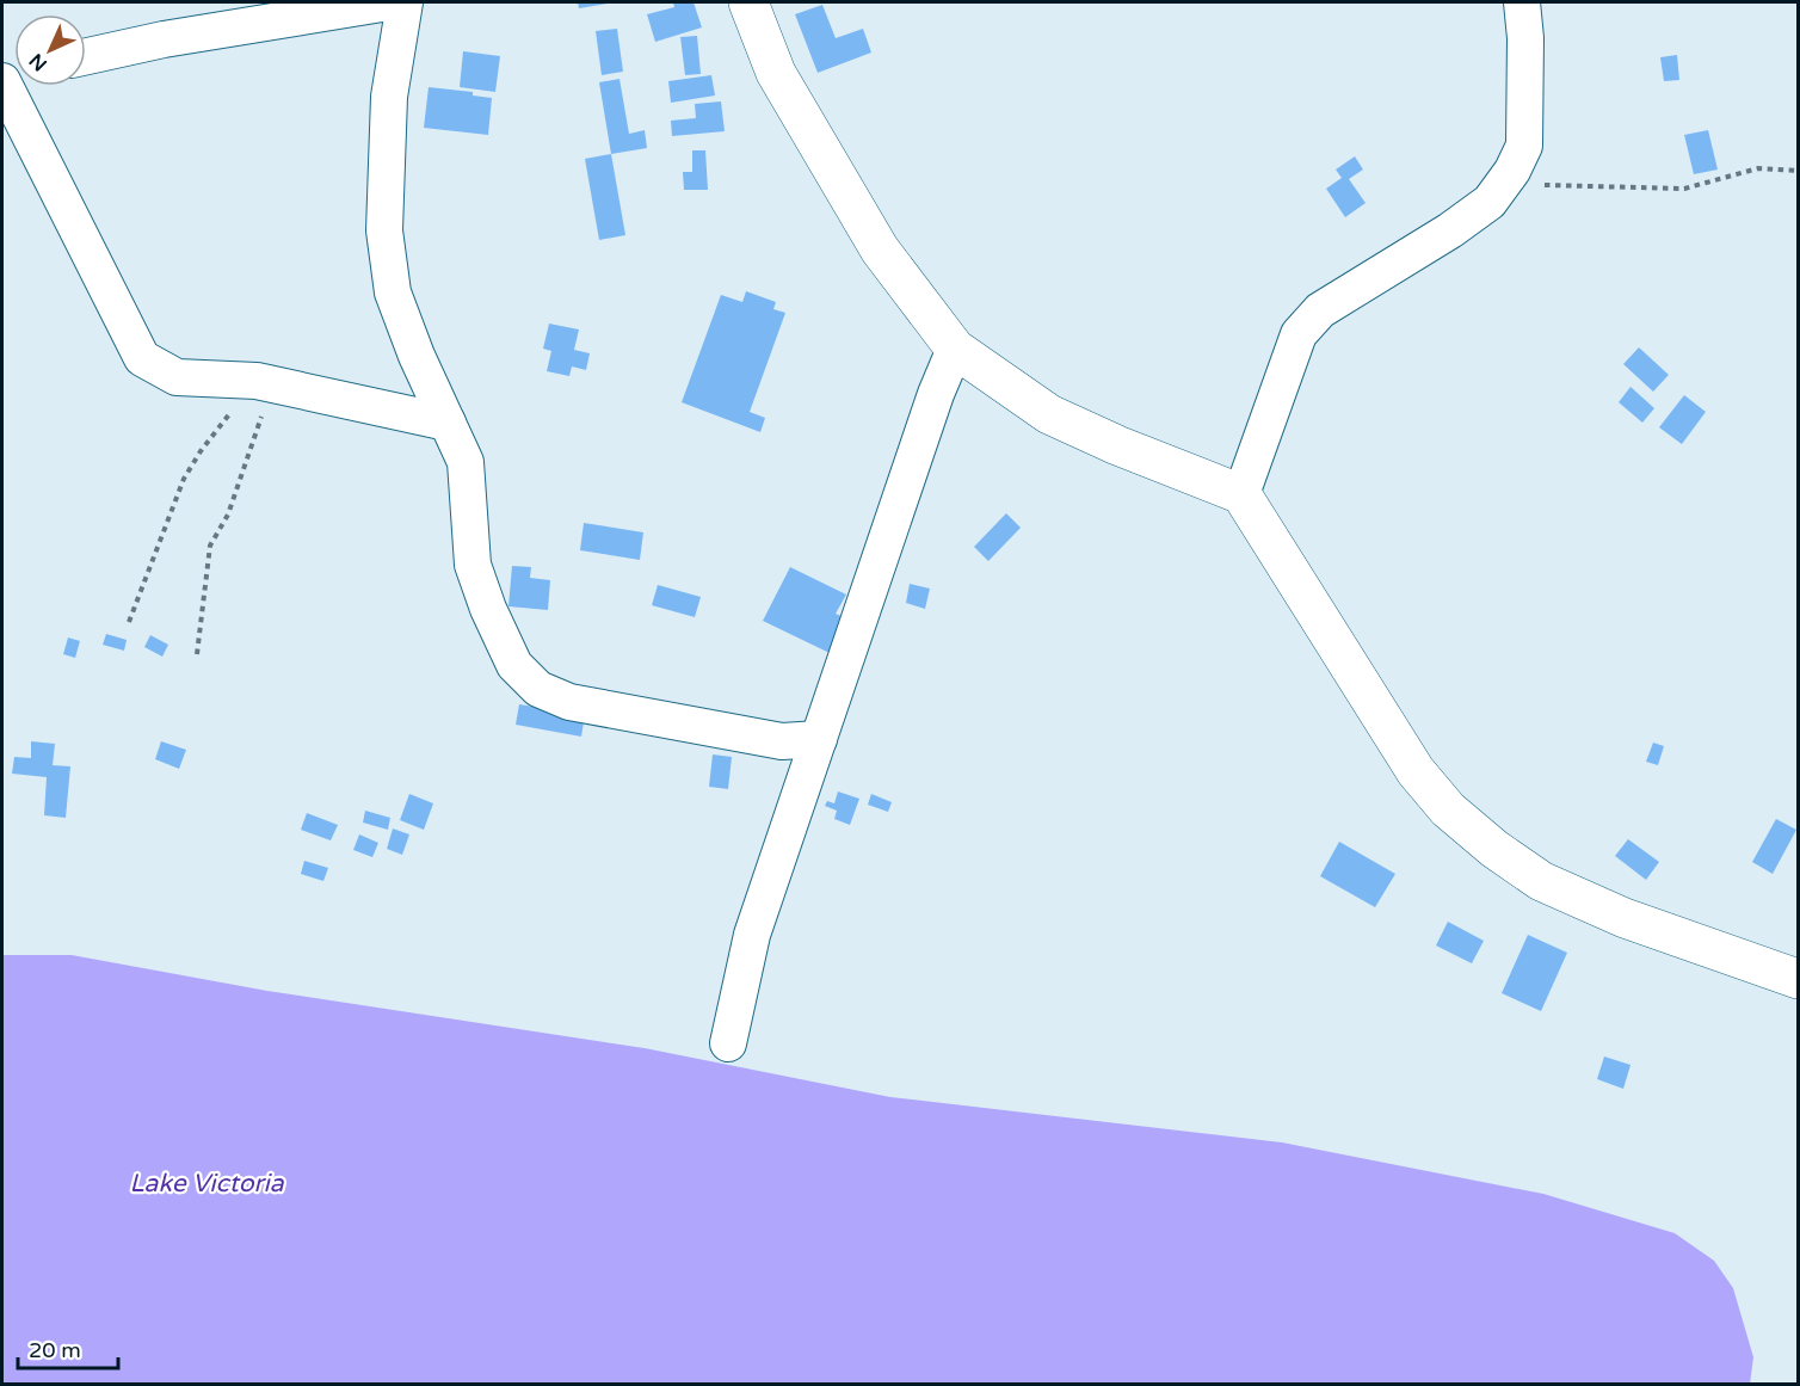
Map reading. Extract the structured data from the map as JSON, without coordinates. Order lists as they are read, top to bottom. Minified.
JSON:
{"water":["Lake Victoria"],"scale_bar":"20 m","north":"bottom left"}
